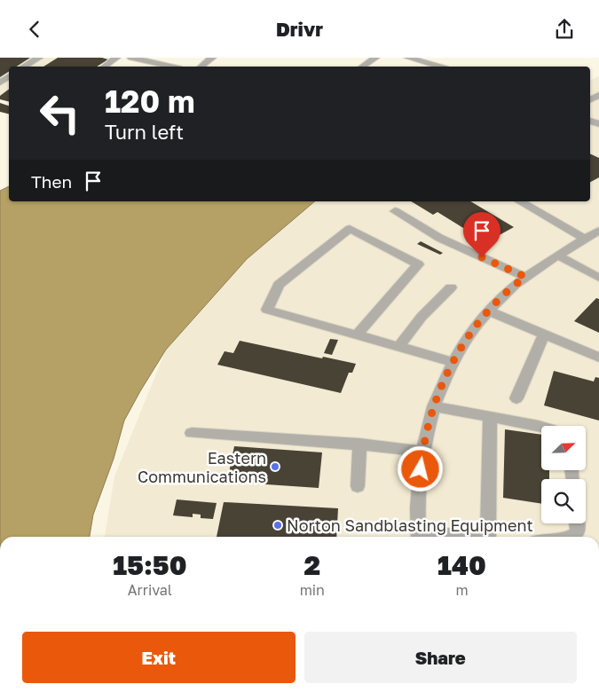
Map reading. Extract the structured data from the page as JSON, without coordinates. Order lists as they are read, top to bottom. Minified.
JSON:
{"places":["Eastern Communications","Norton Sandblasting Equipment"],"north":"top right","page":{"header":"Drivr","turn":["120 m","Turn left"],"then":"Then","eta":["15:50","Arrival","2","min","140","m"],"buttons":["Exit","Share"]}}
